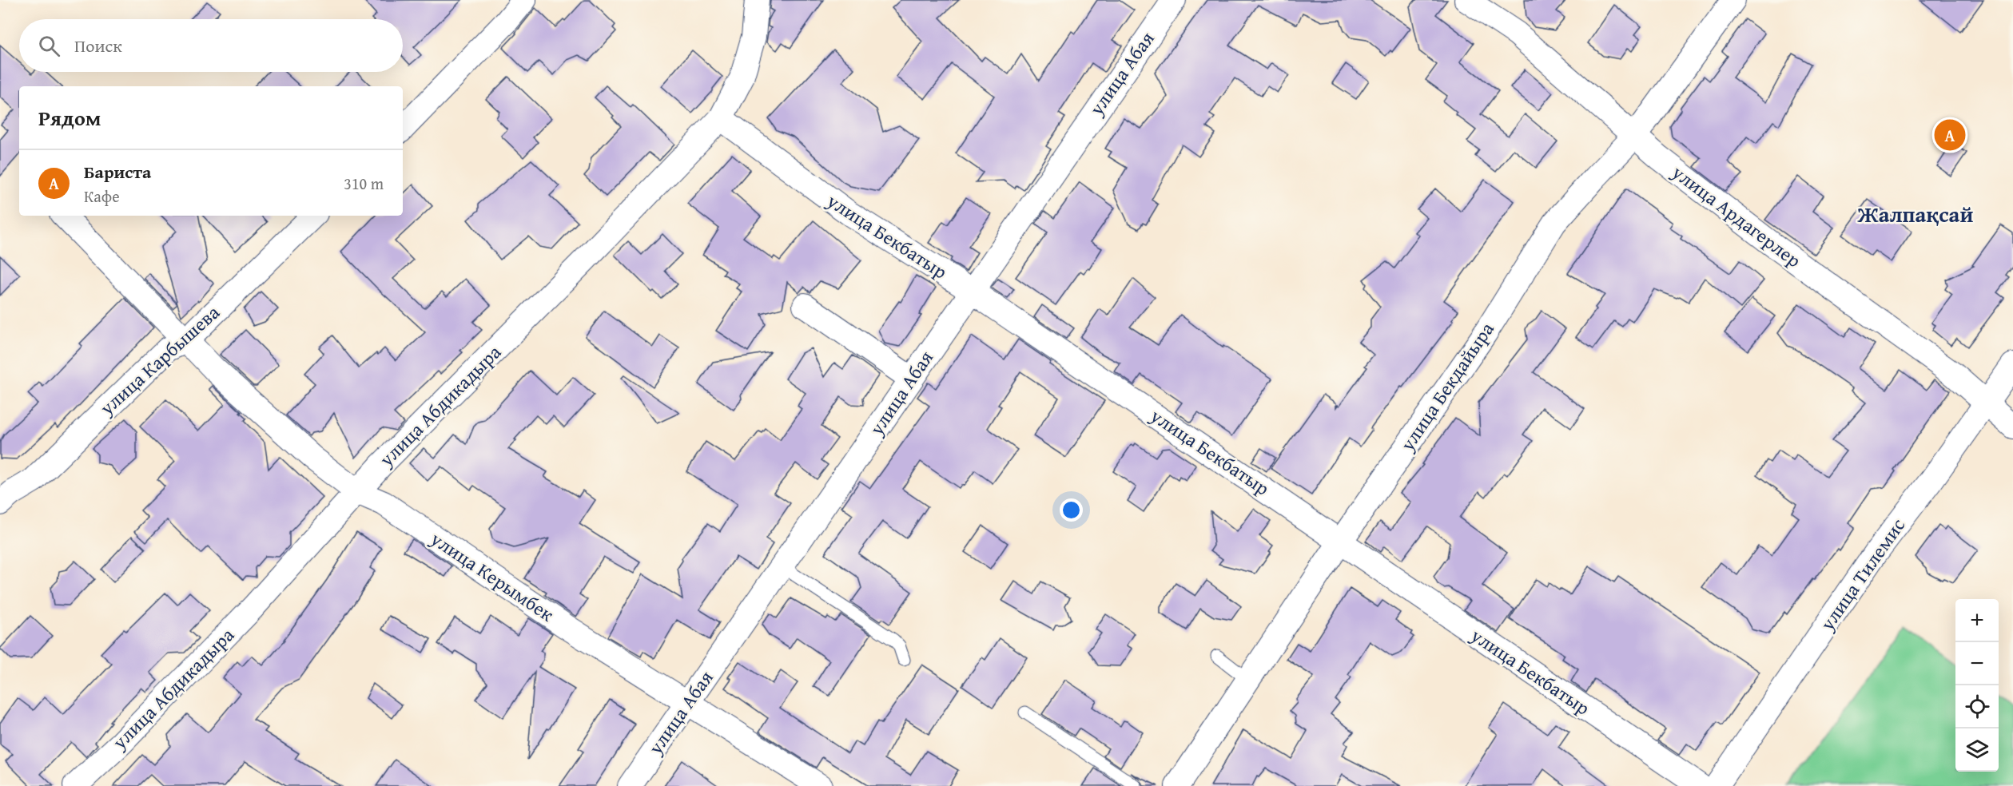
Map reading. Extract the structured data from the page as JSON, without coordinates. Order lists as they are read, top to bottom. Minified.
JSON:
{"streets":{"street":["улица Абая","улица Ардагерлер","улица Бекбатыр","улица Карбышева","улица Бекдайыра","улица Абдикадыра","улица Тилемис","улица Керымбек"]},"crossings":[["улица Абая","улица Бекбатыр"],["улица Абая","улица Керымбек"],["улица Ардагерлер","улица Бекдайыра"],["улица Ардагерлер","улица Тилемис"],["улица Бекбатыр","улица Бекдайыра"],["улица Бекбатыр","улица Абдикадыра"],["улица Карбышева","улица Керымбек"],["улица Абдикадыра","улица Керымбек"]],"districts":["Жалпақсай"],"page":{"search":"Поиск","heading":"Рядом","pins":"A","list":[{"mark":"A","name":"Бариста","note":"Кафе","value":"310 m"}],"map_buttons":["+","−"]}}
